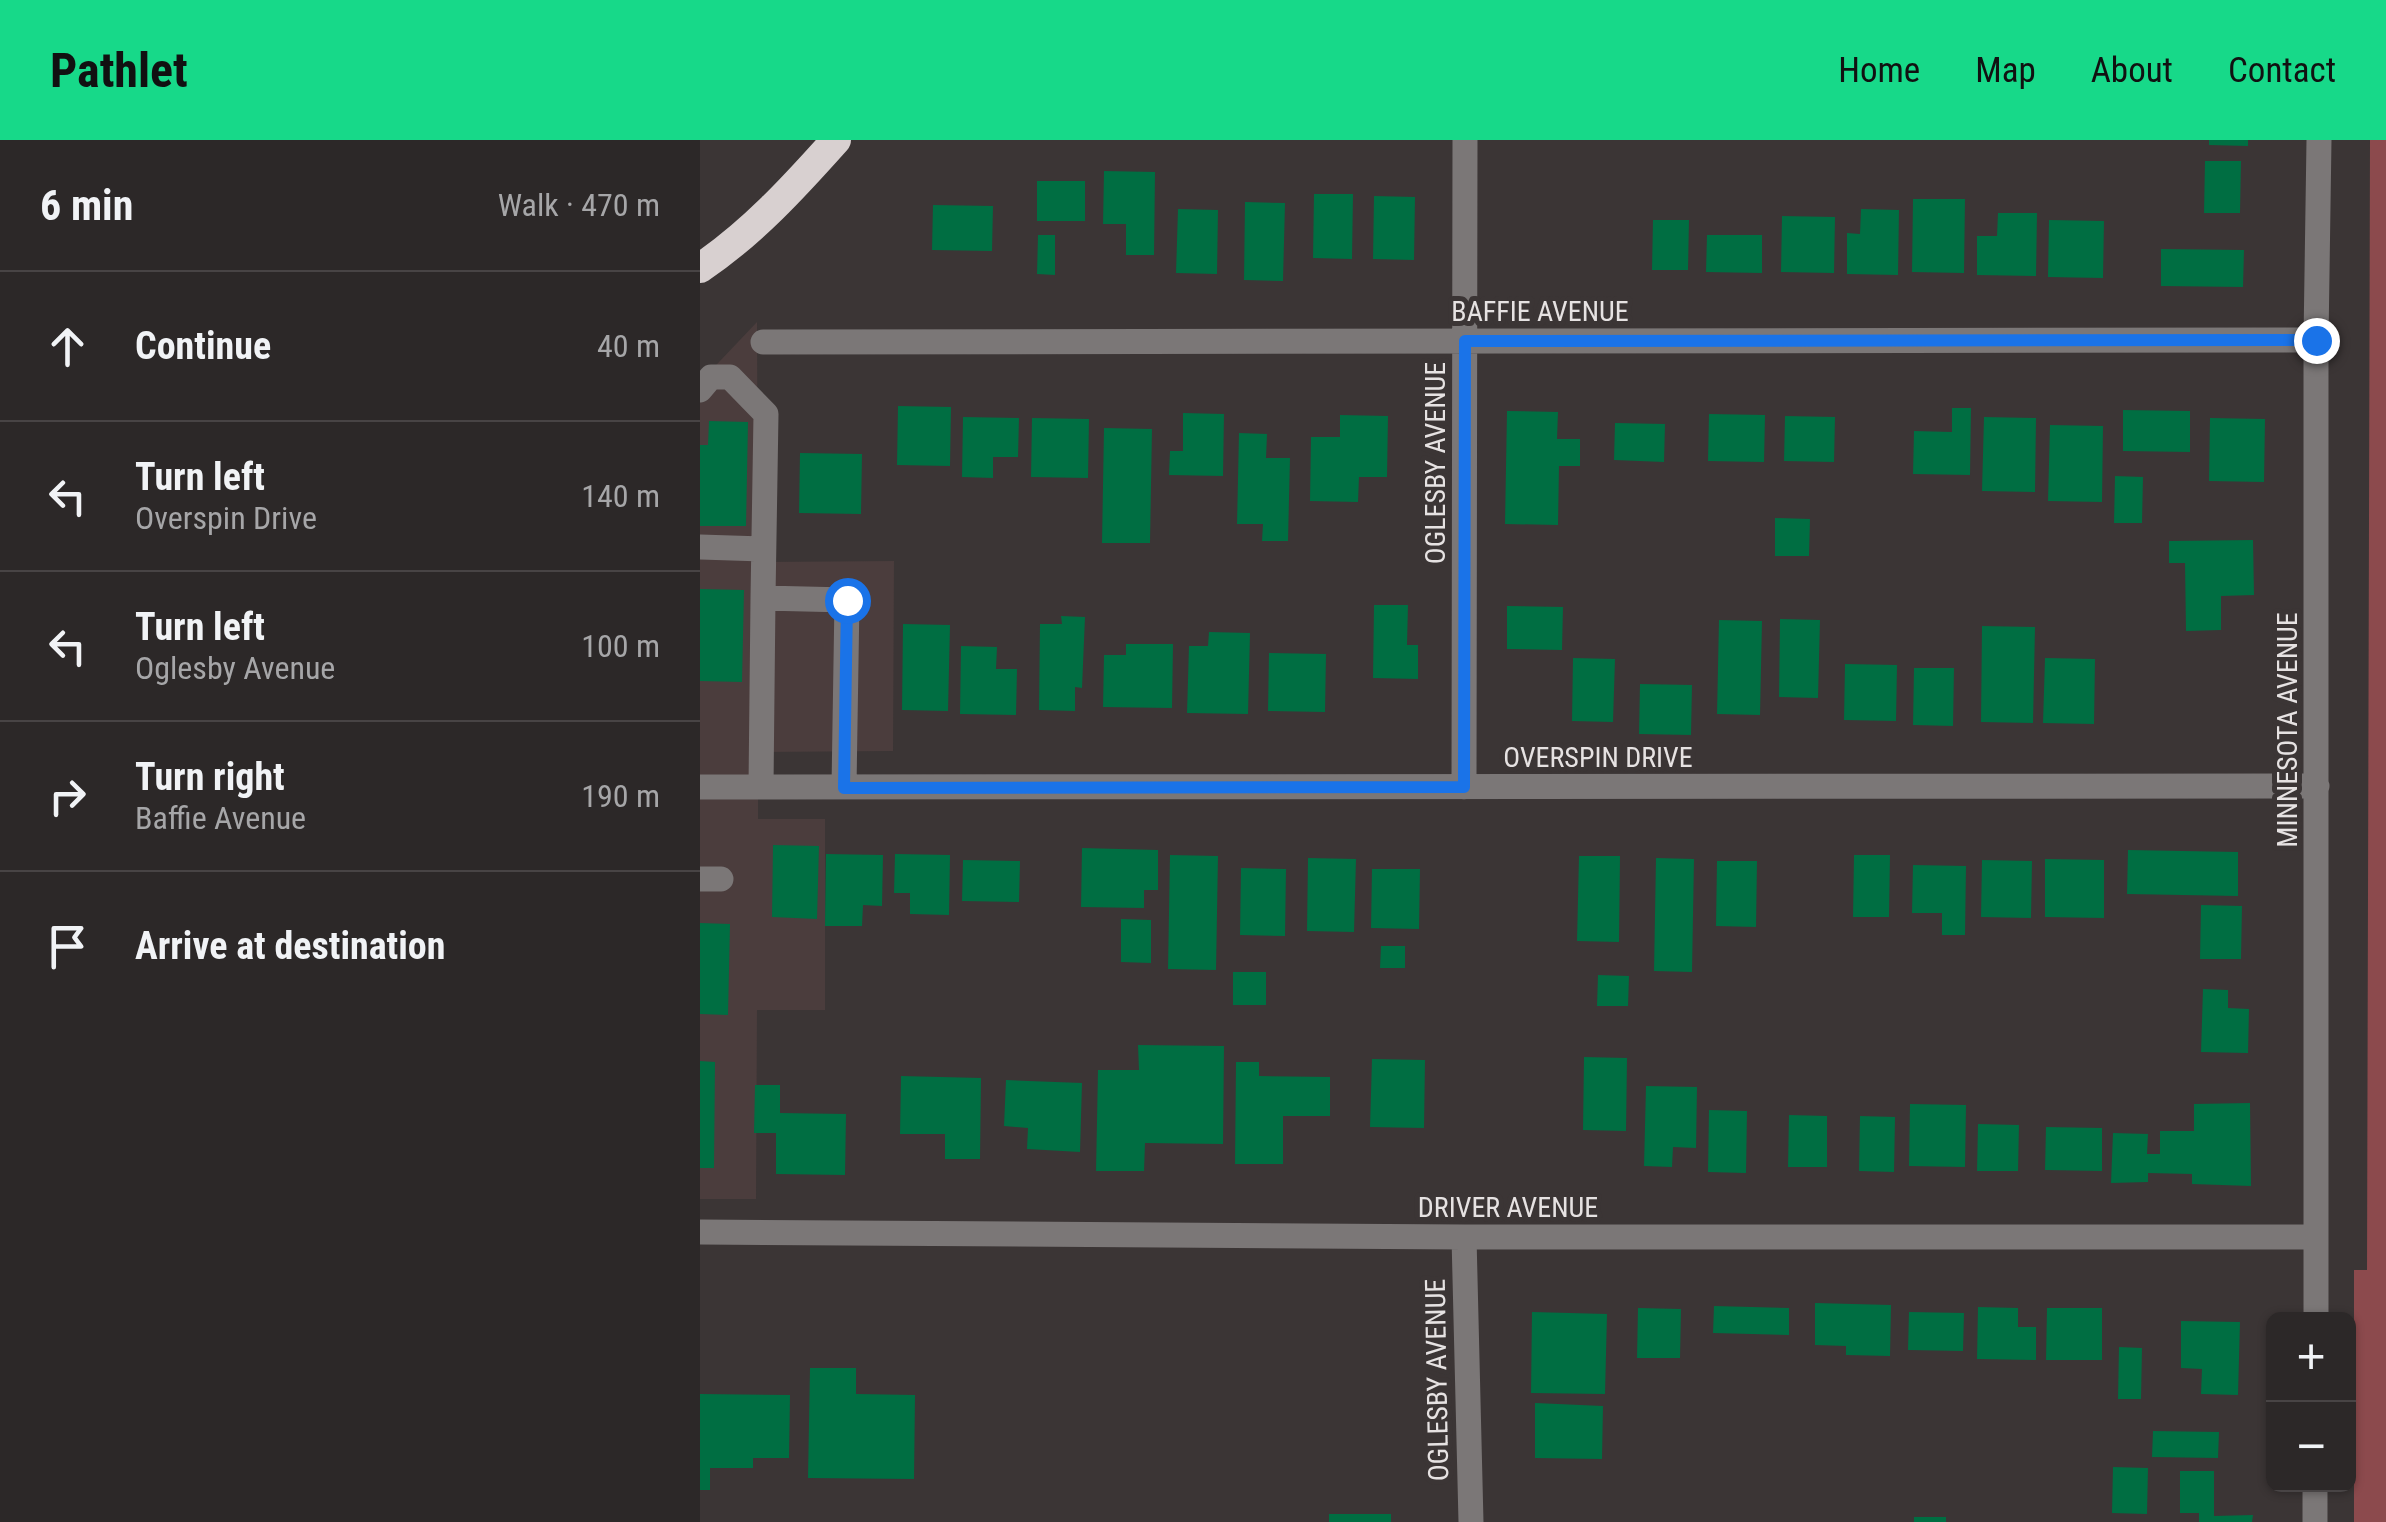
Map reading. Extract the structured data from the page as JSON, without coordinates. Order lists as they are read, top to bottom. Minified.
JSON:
{"streets":{"street":["BAFFIE AVENUE","OGLESBY AVENUE","MINNESOTA AVENUE","OVERSPIN DRIVE","DRIVER AVENUE"]},"crossings":[["BAFFIE AVENUE","OGLESBY AVENUE"],["BAFFIE AVENUE","MINNESOTA AVENUE"],["OGLESBY AVENUE","OVERSPIN DRIVE"],["OGLESBY AVENUE","DRIVER AVENUE"],["MINNESOTA AVENUE","OVERSPIN DRIVE"],["MINNESOTA AVENUE","DRIVER AVENUE"]],"page":{"header":"Pathlet","nav":["Home","Map","About","Contact"],"heading":["6 min","Walk · 470 m"],"list":[["Continue","40 m"],["Turn left","Overspin Drive","140 m"],["Turn left","Oglesby Avenue","100 m"],["Turn right","Baffie Avenue","190 m"],"Arrive at destination"],"map_buttons":["+","−"]}}
